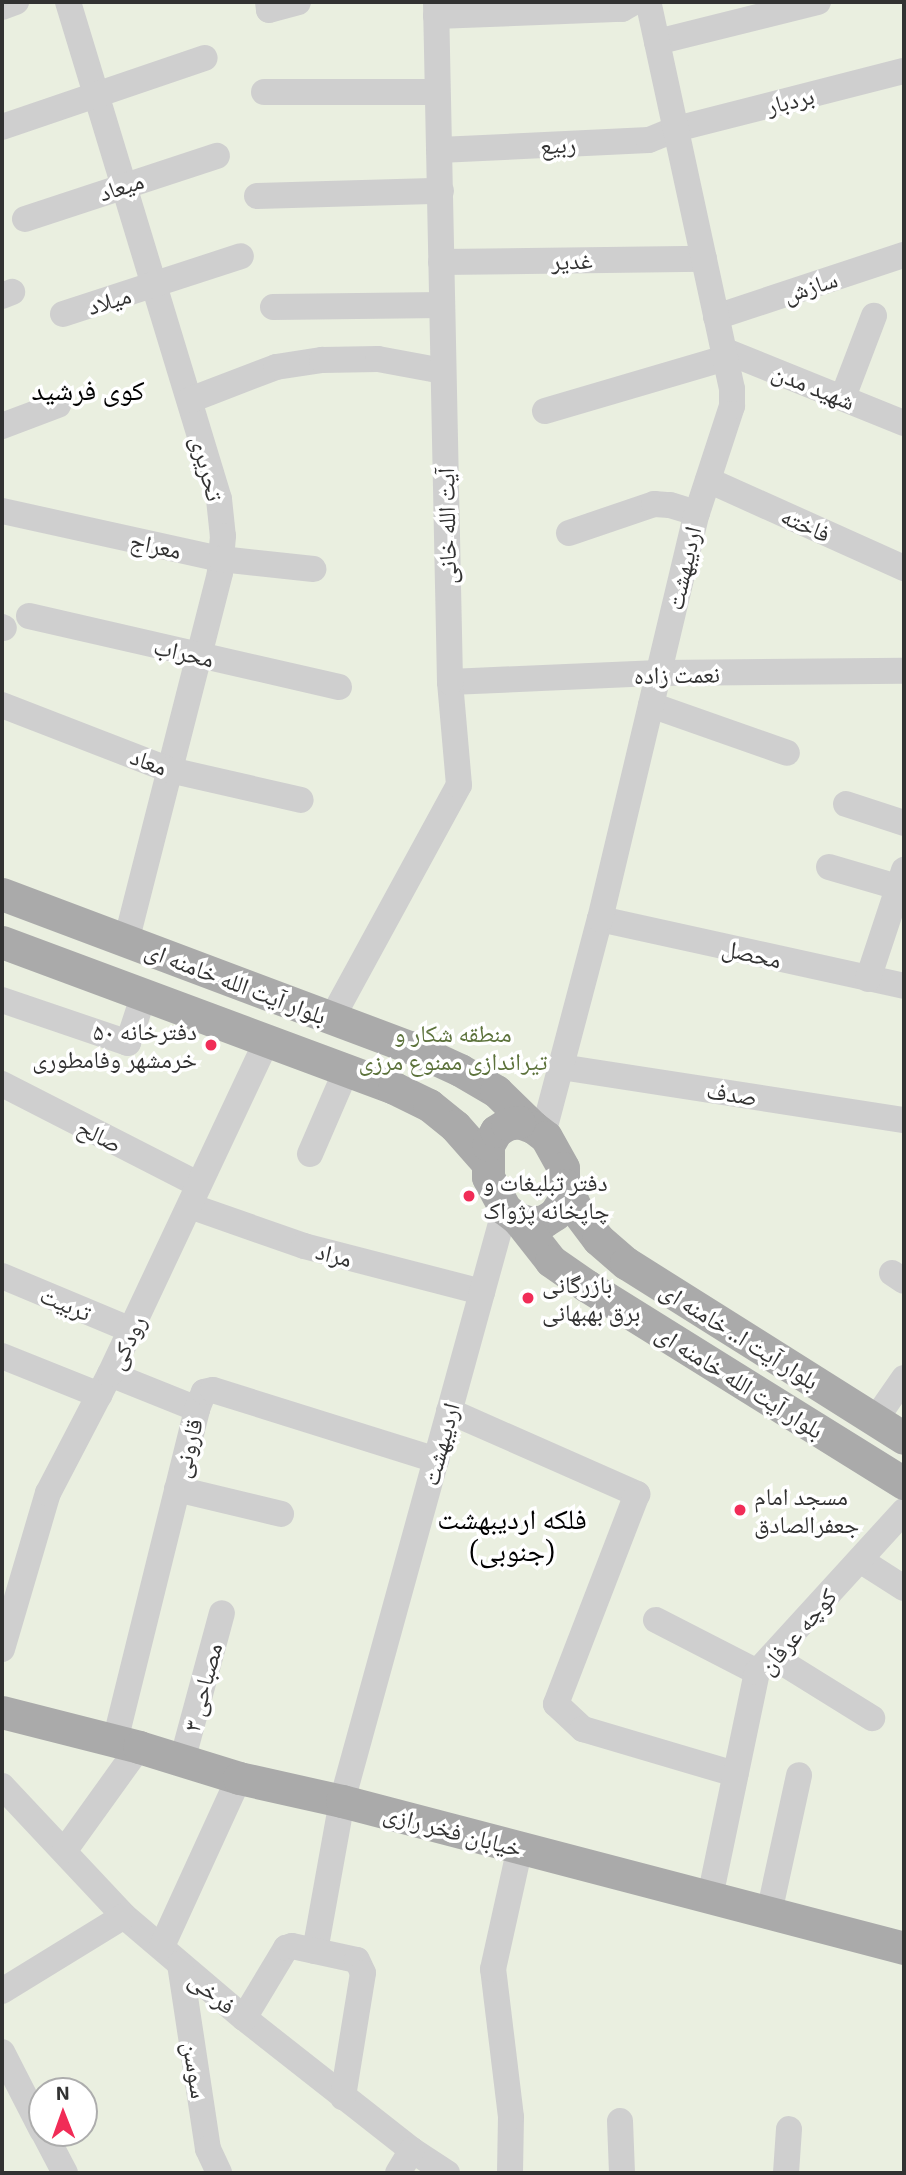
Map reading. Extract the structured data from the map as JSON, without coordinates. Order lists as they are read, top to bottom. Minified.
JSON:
{"streets":{"main road":["بلوار آیت الله خامنه ای","بلوار آیت ا.. خامنه ای","خیابان فخر رازی"],"street":["بردبار","ربیع","میعاد","غدیر","سازش","میلاد","شهید مدن","تحریری","فاخته","آیت الله خانی","معراج","اردیبهشت","محراب","نعمت زاده","معاد","محصل","صدف","صالح","مراد","تربیت","رودکی","قارونی","کوچه عرفان","مصباحی ۳","فرخی","سوسن"]},"crossings":[["بردبار","ربیع"],["بردبار","اردیبهشت"],["ربیع","آیت الله خانی"],["ربیع","اردیبهشت"],["میعاد","تحریری"],["غدیر","آیت الله خانی"],["غدیر","اردیبهشت"],["سازش","اردیبهشت"],["میلاد","تحریری"],["شهید مدن","اردیبهشت"],["تحریری","معراج"],["تحریری","محراب"],["تحریری","معاد"],["تحریری","بلوار آیت الله خامنه ای"],["فاخته","اردیبهشت"],["آیت الله خانی","نعمت زاده"],["آیت الله خانی","بلوار آیت الله خامنه ای"],["اردیبهشت","نعمت زاده"],["اردیبهشت","محصل"],["اردیبهشت","بلوار آیت الله خامنه ای"],["اردیبهشت","صدف"],["اردیبهشت","مراد"],["اردیبهشت","بلوار آیت ا.. خامنه ای"],["اردیبهشت","قارونی"],["اردیبهشت","خیابان فخر رازی"],["بلوار آیت الله خامنه ای","بلوار آیت ا.. خامنه ای"],["بلوار آیت الله خامنه ای","رودکی"],["صالح","مراد"],["صالح","رودکی"],["مراد","رودکی"],["تربیت","رودکی"],["قارونی","خیابان فخر رازی"],["کوچه عرفان","خیابان فخر رازی"],["مصباحی ۳","خیابان فخر رازی"],["فرخی","سوسن"]],"districts":["کوی فرشید","فلکه اردیبهشت (جنوبی)"],"parks":["منطقه شکار و تیراندازی ممنوع مرزی"],"places":["دفترخانه ۵۰ خرمشهر وفامطوری","دفتر تبلیغات و چاپخانه پژواک","بازرگانی برق بهبهانی","مسجد امام جعفرالصادق"],"north":"top"}
